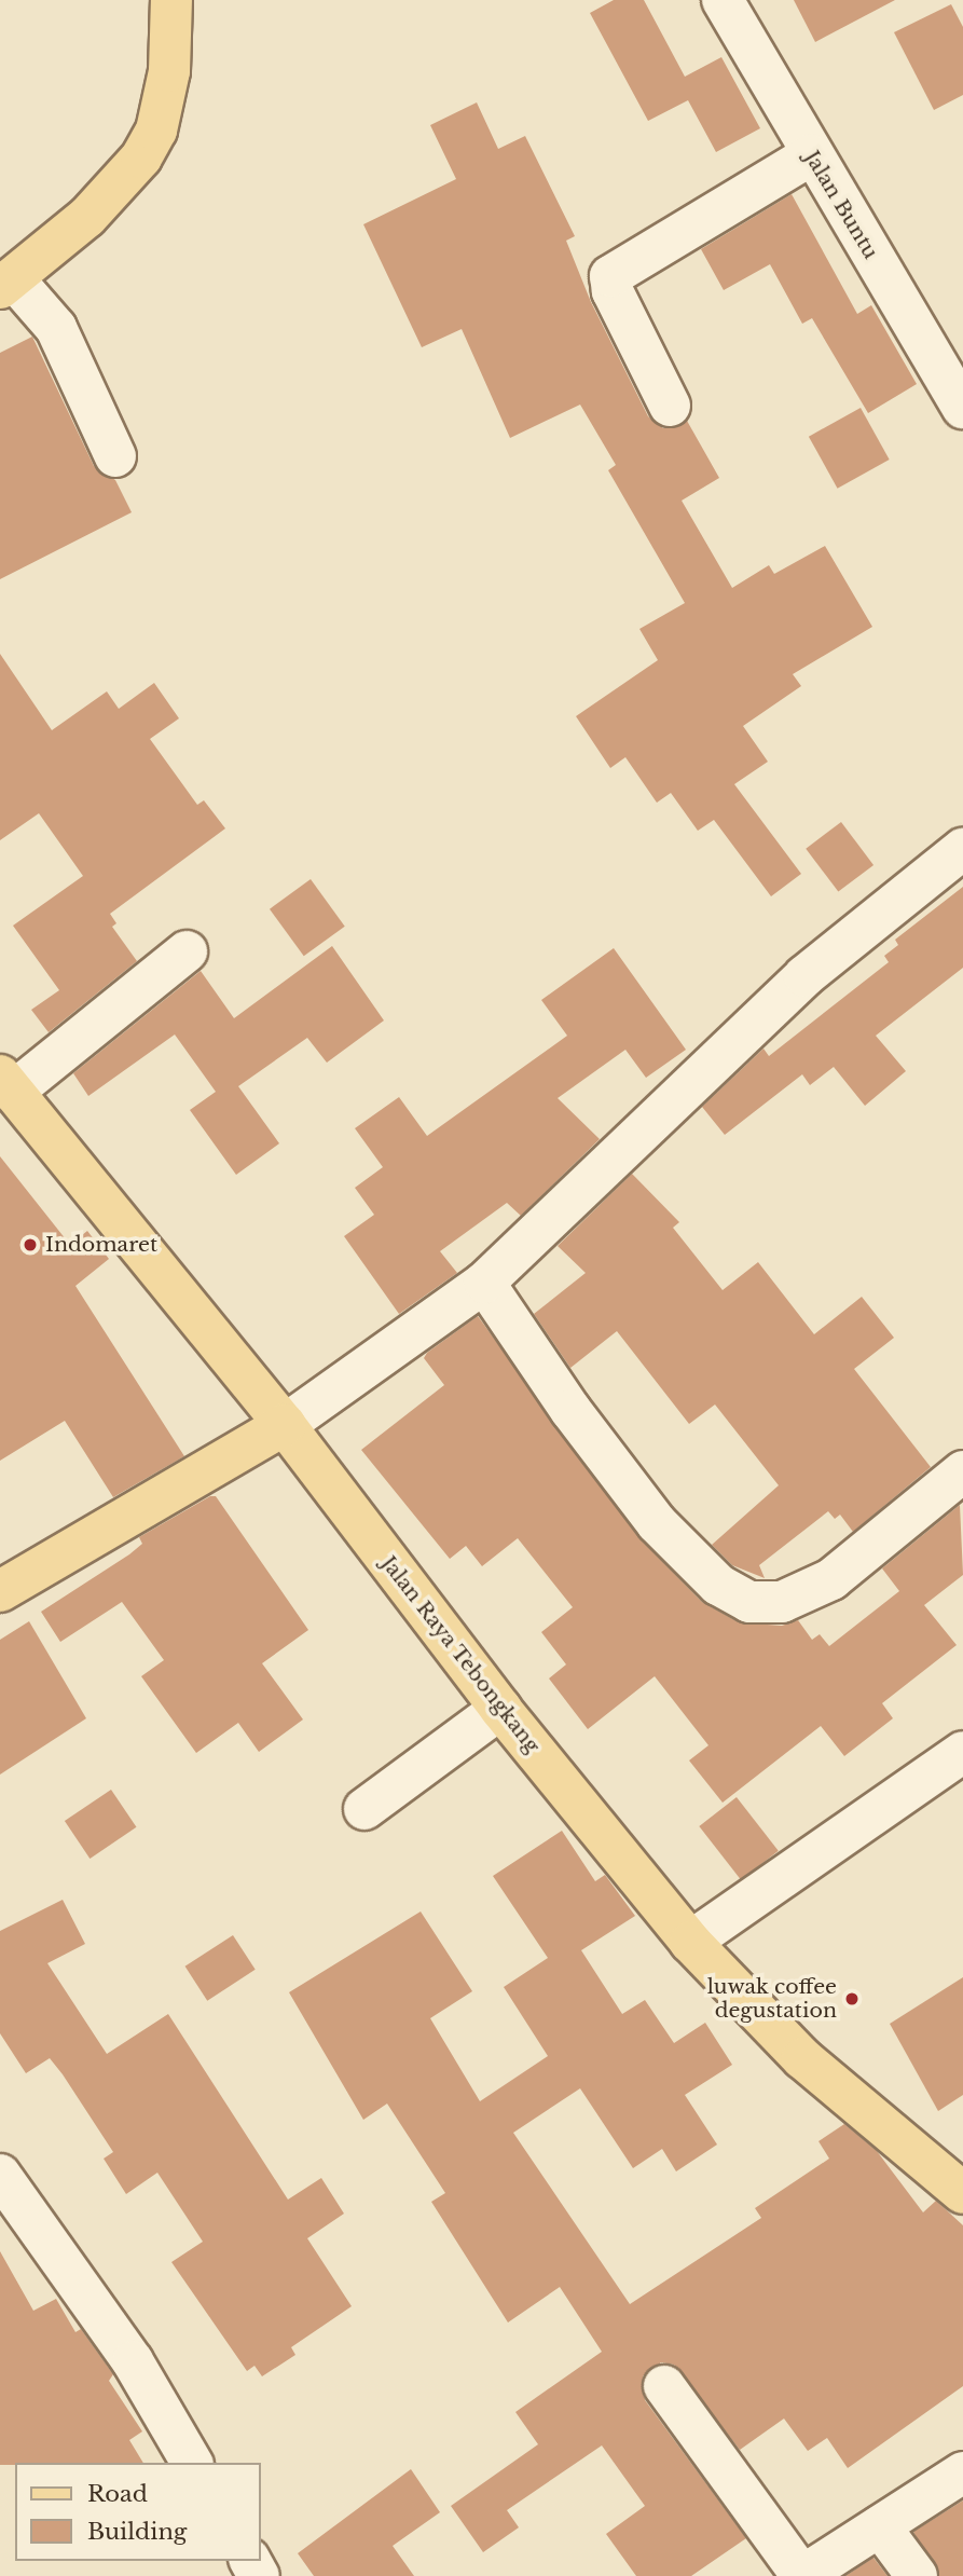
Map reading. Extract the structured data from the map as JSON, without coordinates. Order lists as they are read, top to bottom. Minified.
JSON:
{"streets":{"main road":["Jalan Raya Tebongkang"],"street":["Jalan Buntu"]},"places":["Indomaret","luwak coffee degustation"],"legend":["Road","Building"]}
